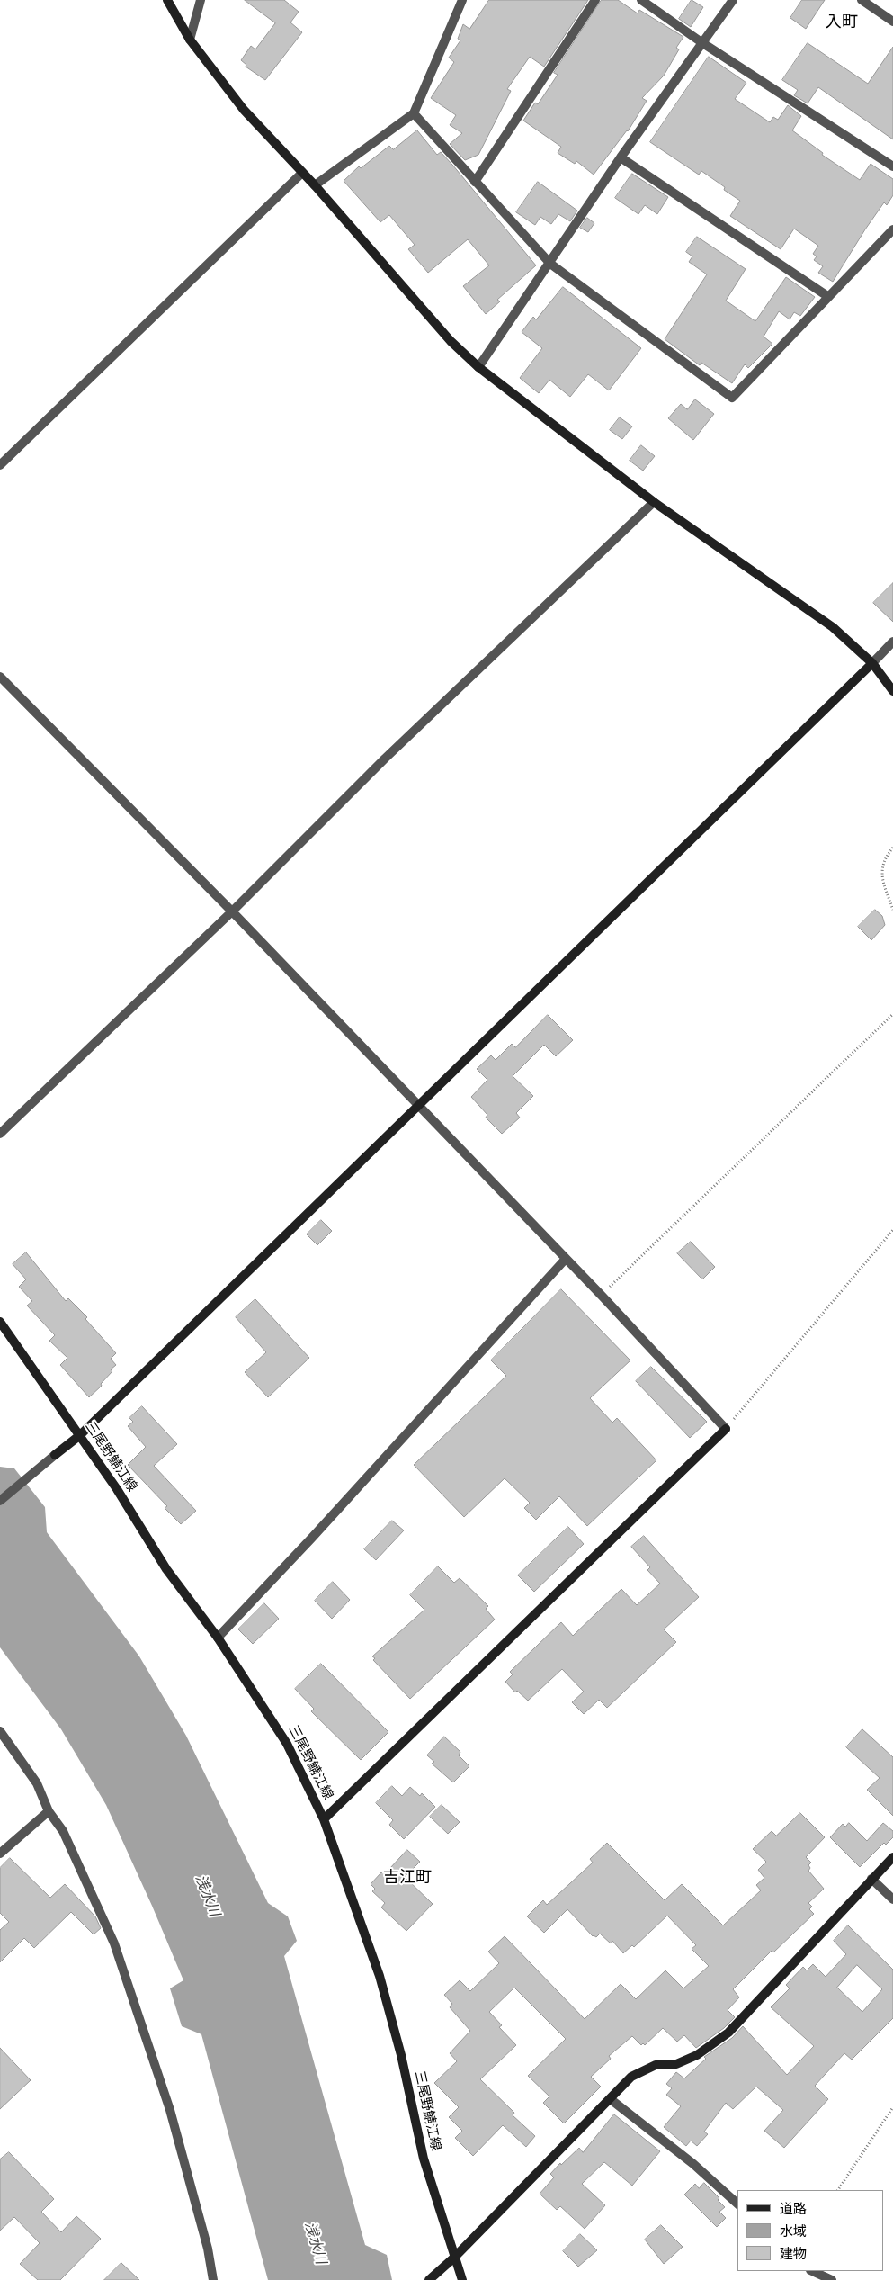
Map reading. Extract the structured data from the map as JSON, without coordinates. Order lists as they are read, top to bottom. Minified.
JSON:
{"streets":{"street":["三尾野鯖江線"]},"districts":["入町","吉江町"],"water":["浅水川"],"legend":["道路","水域","建物"]}
